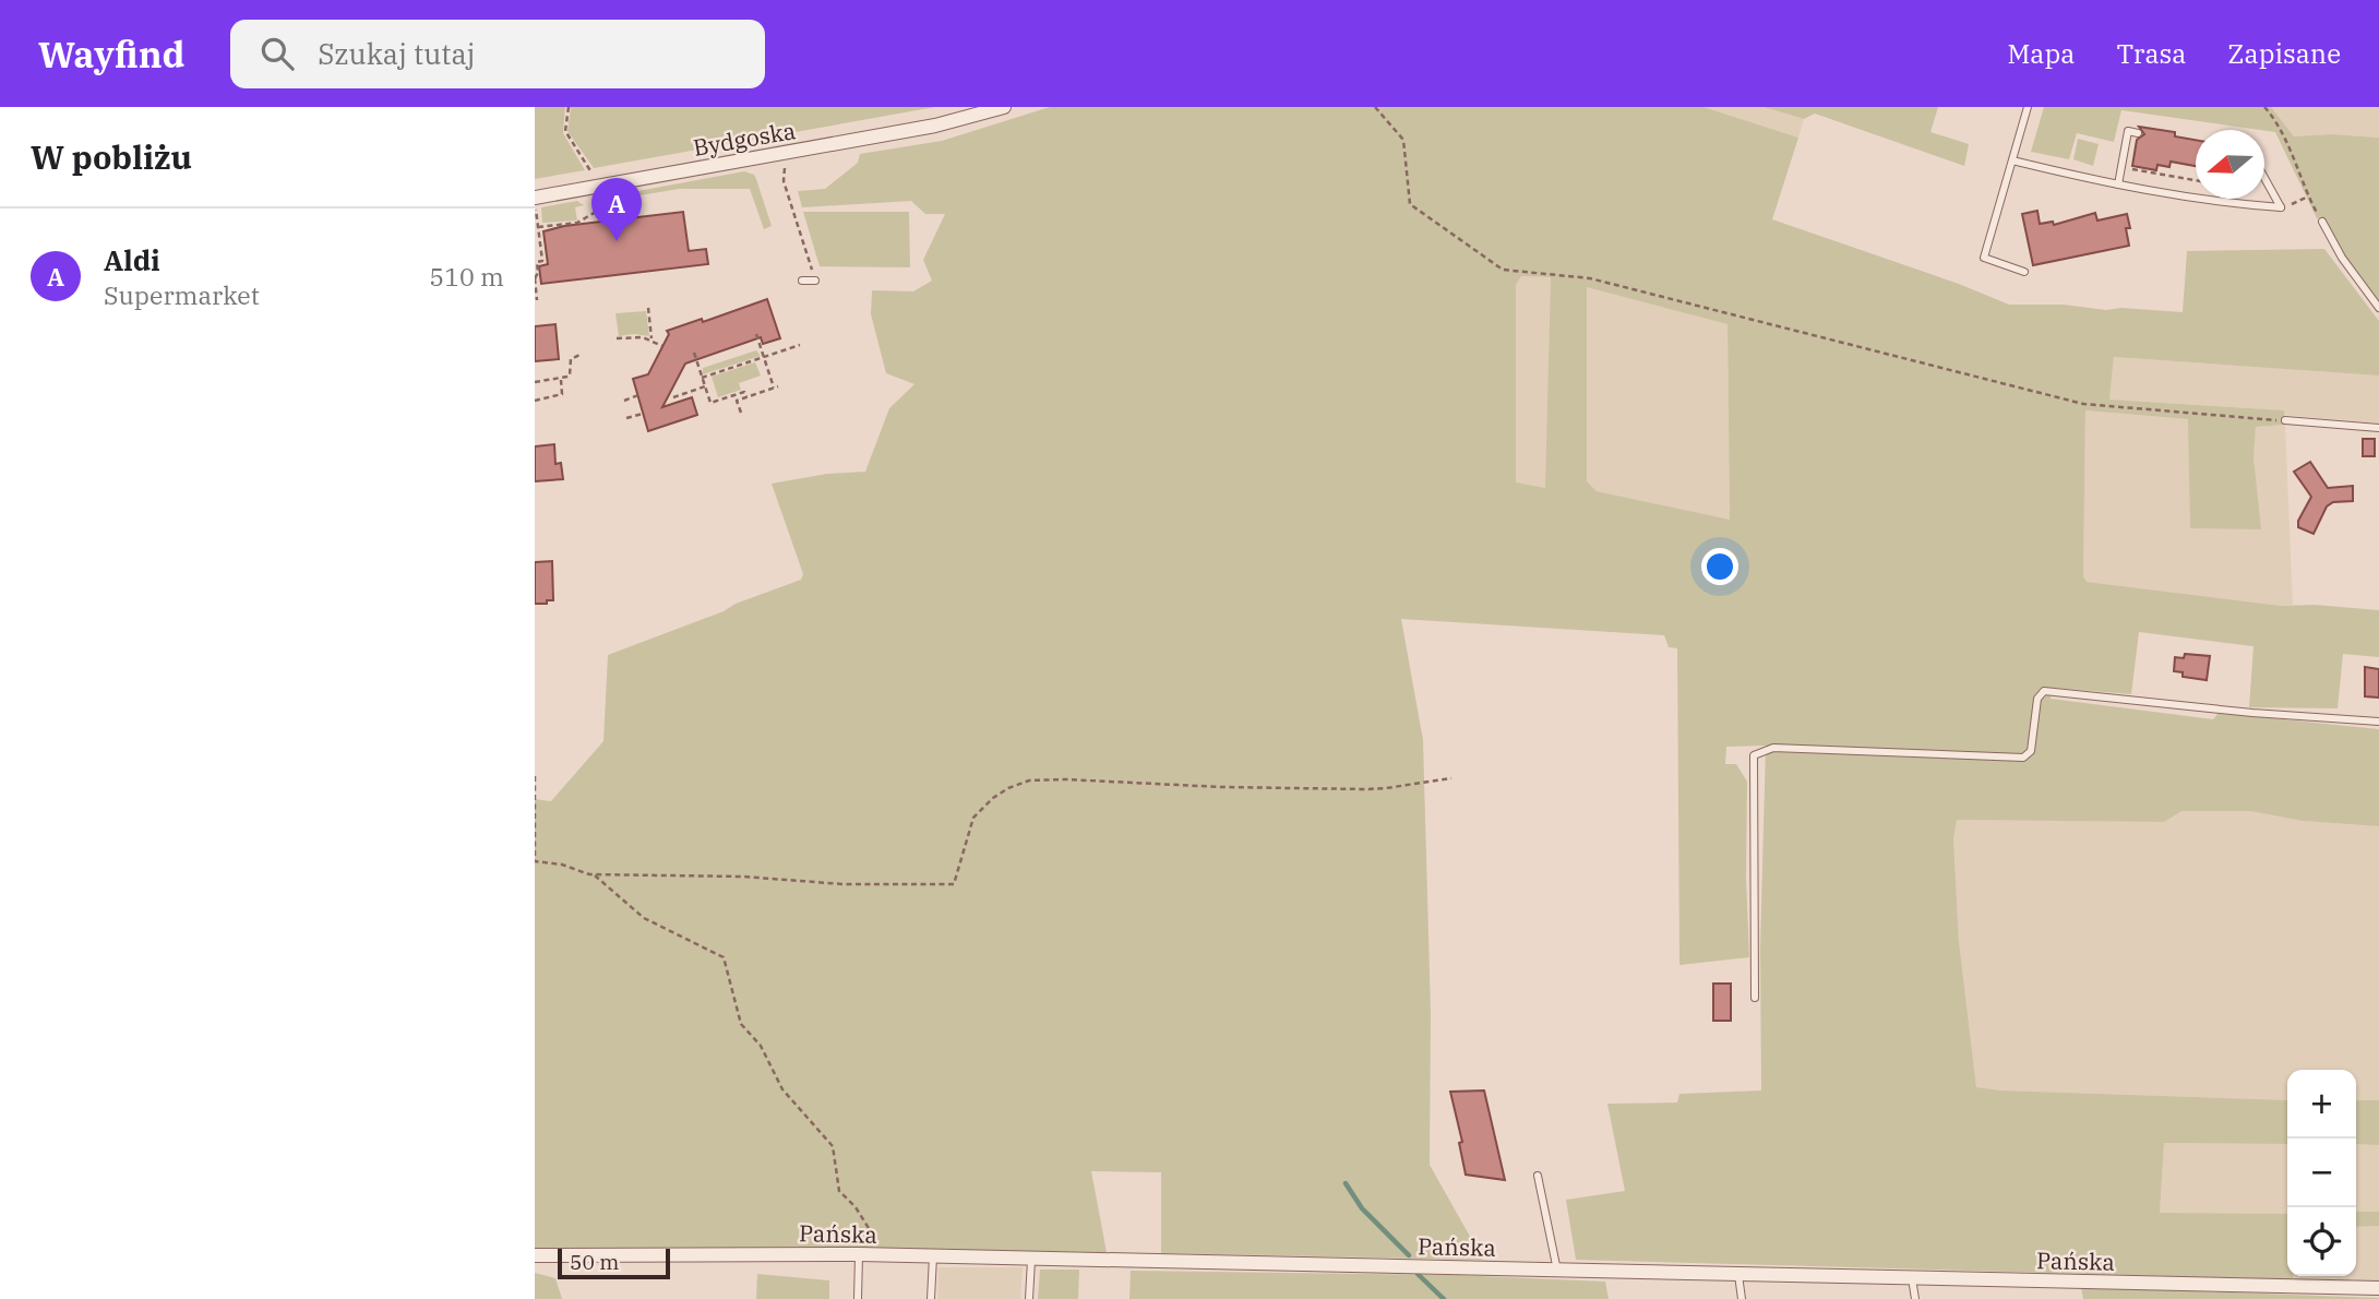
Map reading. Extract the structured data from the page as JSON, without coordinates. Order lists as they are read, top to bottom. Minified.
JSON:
{"streets":{"street":["Bydgoska","Pańska"]},"scale_bar":"50 m","north":"left","page":{"header":"Wayfind","search":"Szukaj tutaj","nav":["Mapa","Trasa","Zapisane"],"heading":"W pobliżu","pins":"A","list":[{"mark":"A","name":"Aldi","note":"Supermarket","value":"510 m"}],"map_buttons":["+","−"],"scale":"50 m"}}
